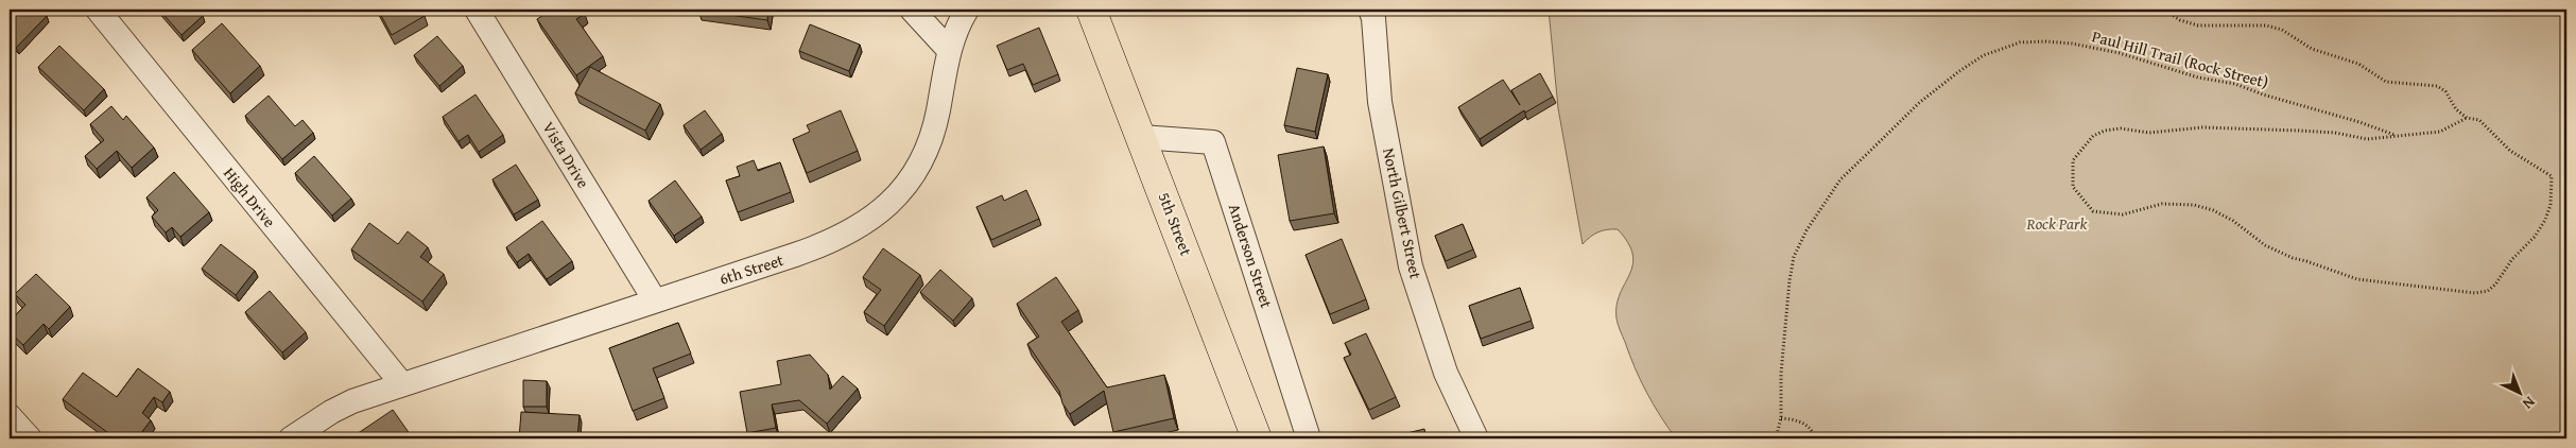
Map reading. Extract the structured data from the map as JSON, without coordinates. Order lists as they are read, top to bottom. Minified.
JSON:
{"streets":{"main road":["5th Street"],"street":["Vista Drive","High Drive","North Gilbert Street","Anderson Street","6th Street"],"path":["Paul Hill Trail (Rock Street)"]},"crossings":[["Vista Drive","6th Street"],["High Drive","6th Street"],["5th Street","Anderson Street"]],"parks":["Rock Park"],"north":"bottom right"}
